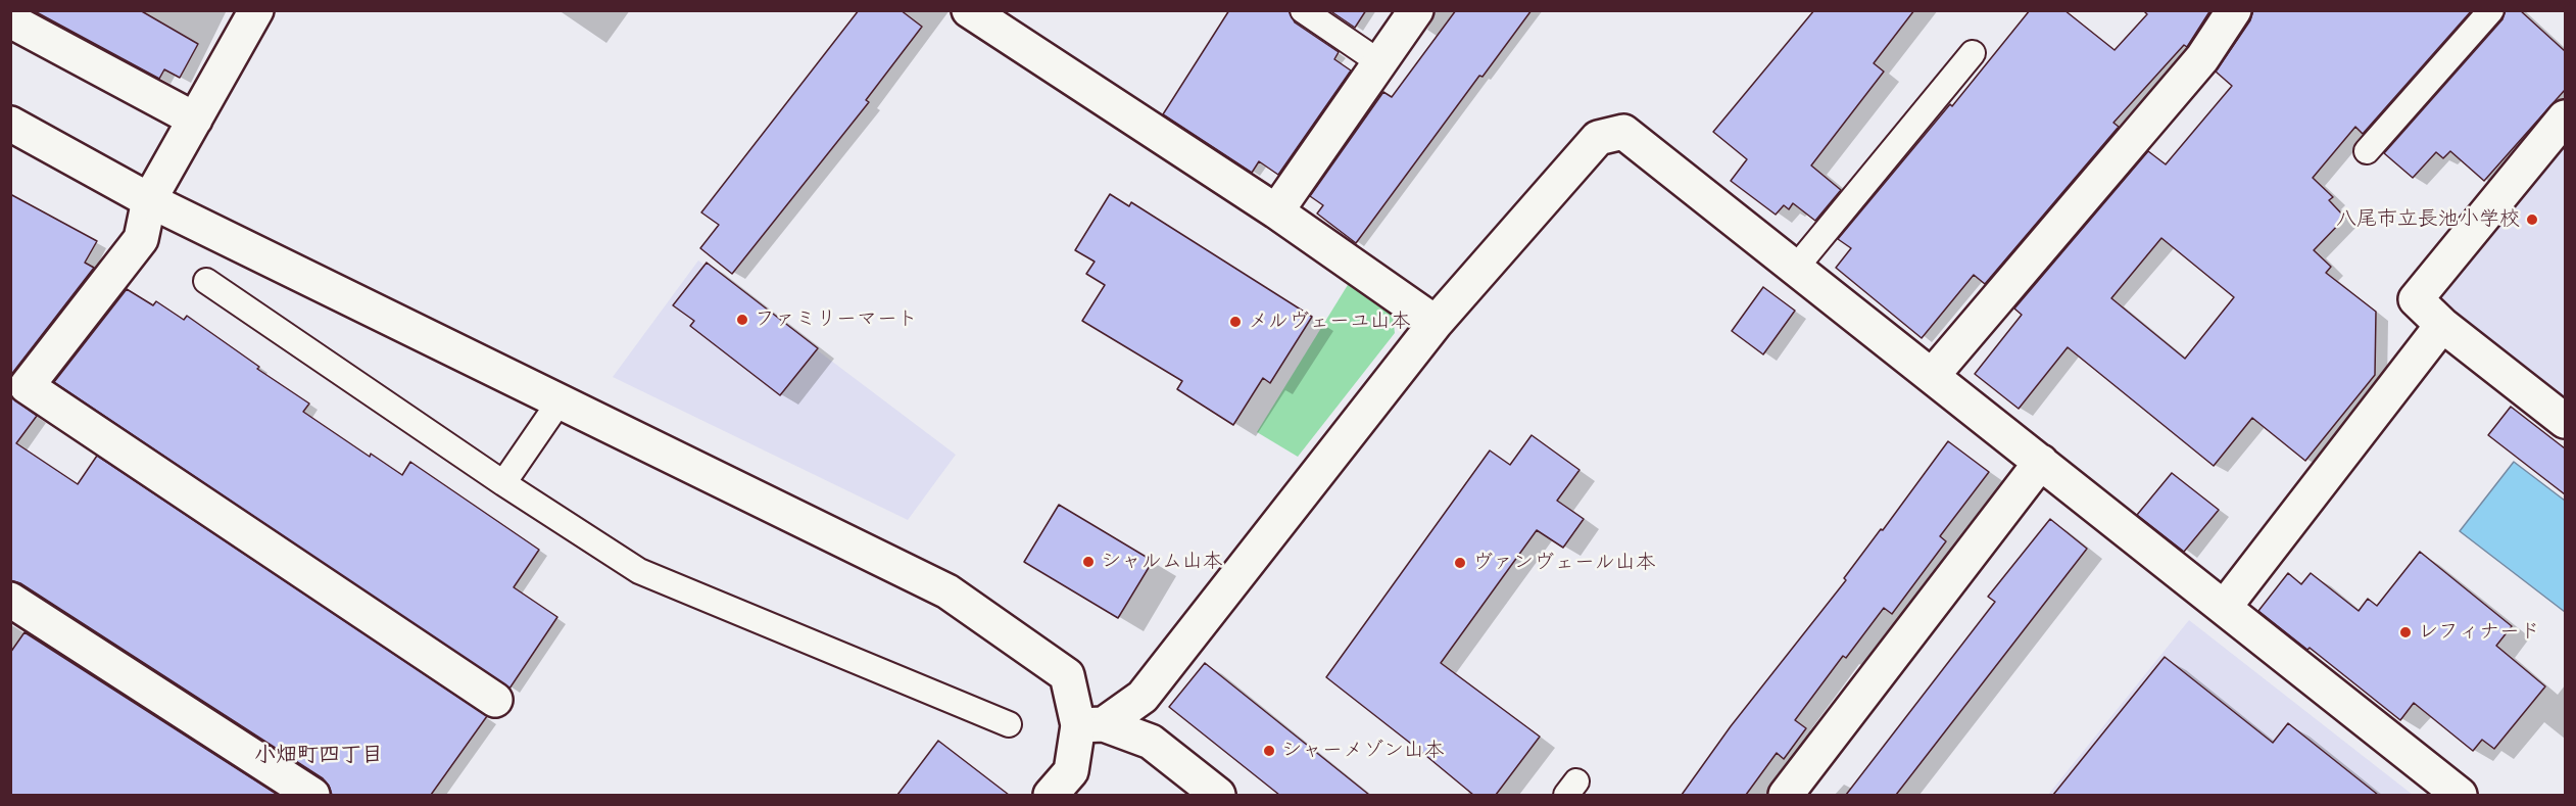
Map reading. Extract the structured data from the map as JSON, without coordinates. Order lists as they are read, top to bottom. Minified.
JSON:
{"districts":["小畑町四丁目"],"places":["八尾市立長池小学校","ファミリーマート","メルヴェーユ山本","シャルム山本","ヴァンヴェール山本","レフィナード","シャーメゾン山本"]}
